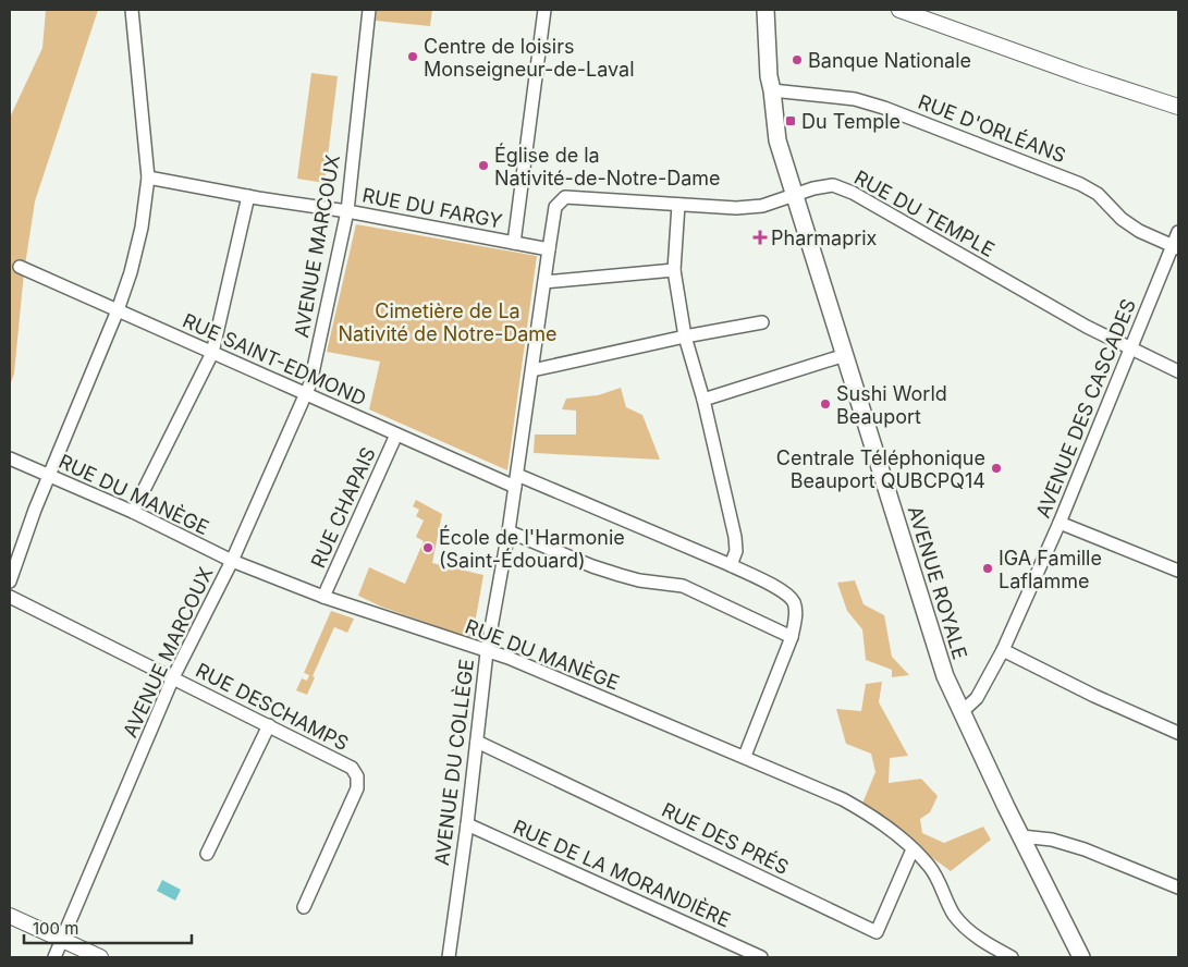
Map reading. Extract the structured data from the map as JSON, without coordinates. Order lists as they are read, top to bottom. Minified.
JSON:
{"streets":{"main road":["AVENUE ROYALE"],"street":["RUE D'ORLÉANS","RUE DU FARGY","RUE DU TEMPLE","AVENUE MARCOUX","RUE SAINT-EDMOND","AVENUE DES CASCADES","RUE DU MANÈGE","RUE CHAPAIS","RUE DESCHAMPS","AVENUE DU COLLÈGE","RUE DES PRÉS","RUE DE LA MORANDIÈRE"]},"crossings":[["RUE D'ORLÉANS","AVENUE DES CASCADES"],["RUE D'ORLÉANS","AVENUE ROYALE"],["RUE DU FARGY","AVENUE MARCOUX"],["RUE DU FARGY","AVENUE DU COLLÈGE"],["RUE DU TEMPLE","AVENUE DES CASCADES"],["RUE DU TEMPLE","AVENUE ROYALE"],["RUE DU TEMPLE","AVENUE DU COLLÈGE"],["AVENUE MARCOUX","RUE SAINT-EDMOND"],["AVENUE MARCOUX","RUE DU MANÈGE"],["AVENUE MARCOUX","RUE DESCHAMPS"],["RUE SAINT-EDMOND","RUE DU MANÈGE"],["RUE SAINT-EDMOND","RUE CHAPAIS"],["RUE SAINT-EDMOND","AVENUE DU COLLÈGE"],["AVENUE DES CASCADES","AVENUE ROYALE"],["RUE DU MANÈGE","RUE CHAPAIS"],["RUE DU MANÈGE","AVENUE DU COLLÈGE"],["RUE DU MANÈGE","RUE DES PRÉS"],["AVENUE DU COLLÈGE","RUE DES PRÉS"],["AVENUE DU COLLÈGE","RUE DE LA MORANDIÈRE"]],"parks":["Cimetière de La Nativité de Notre-Dame"],"places":{"other":["Centre de loisirs Monseigneur-de-Laval","Banque Nationale","Église de la Nativité-de-Notre-Dame","Sushi World Beauport","Centrale Téléphonique Beauport QUBCPQ14","École de l'Harmonie (Saint-Édouard)","IGA Famille Laflamme"],"transit":["Du Temple"],"health":["Pharmaprix"]},"scale_bar":"100 m"}
